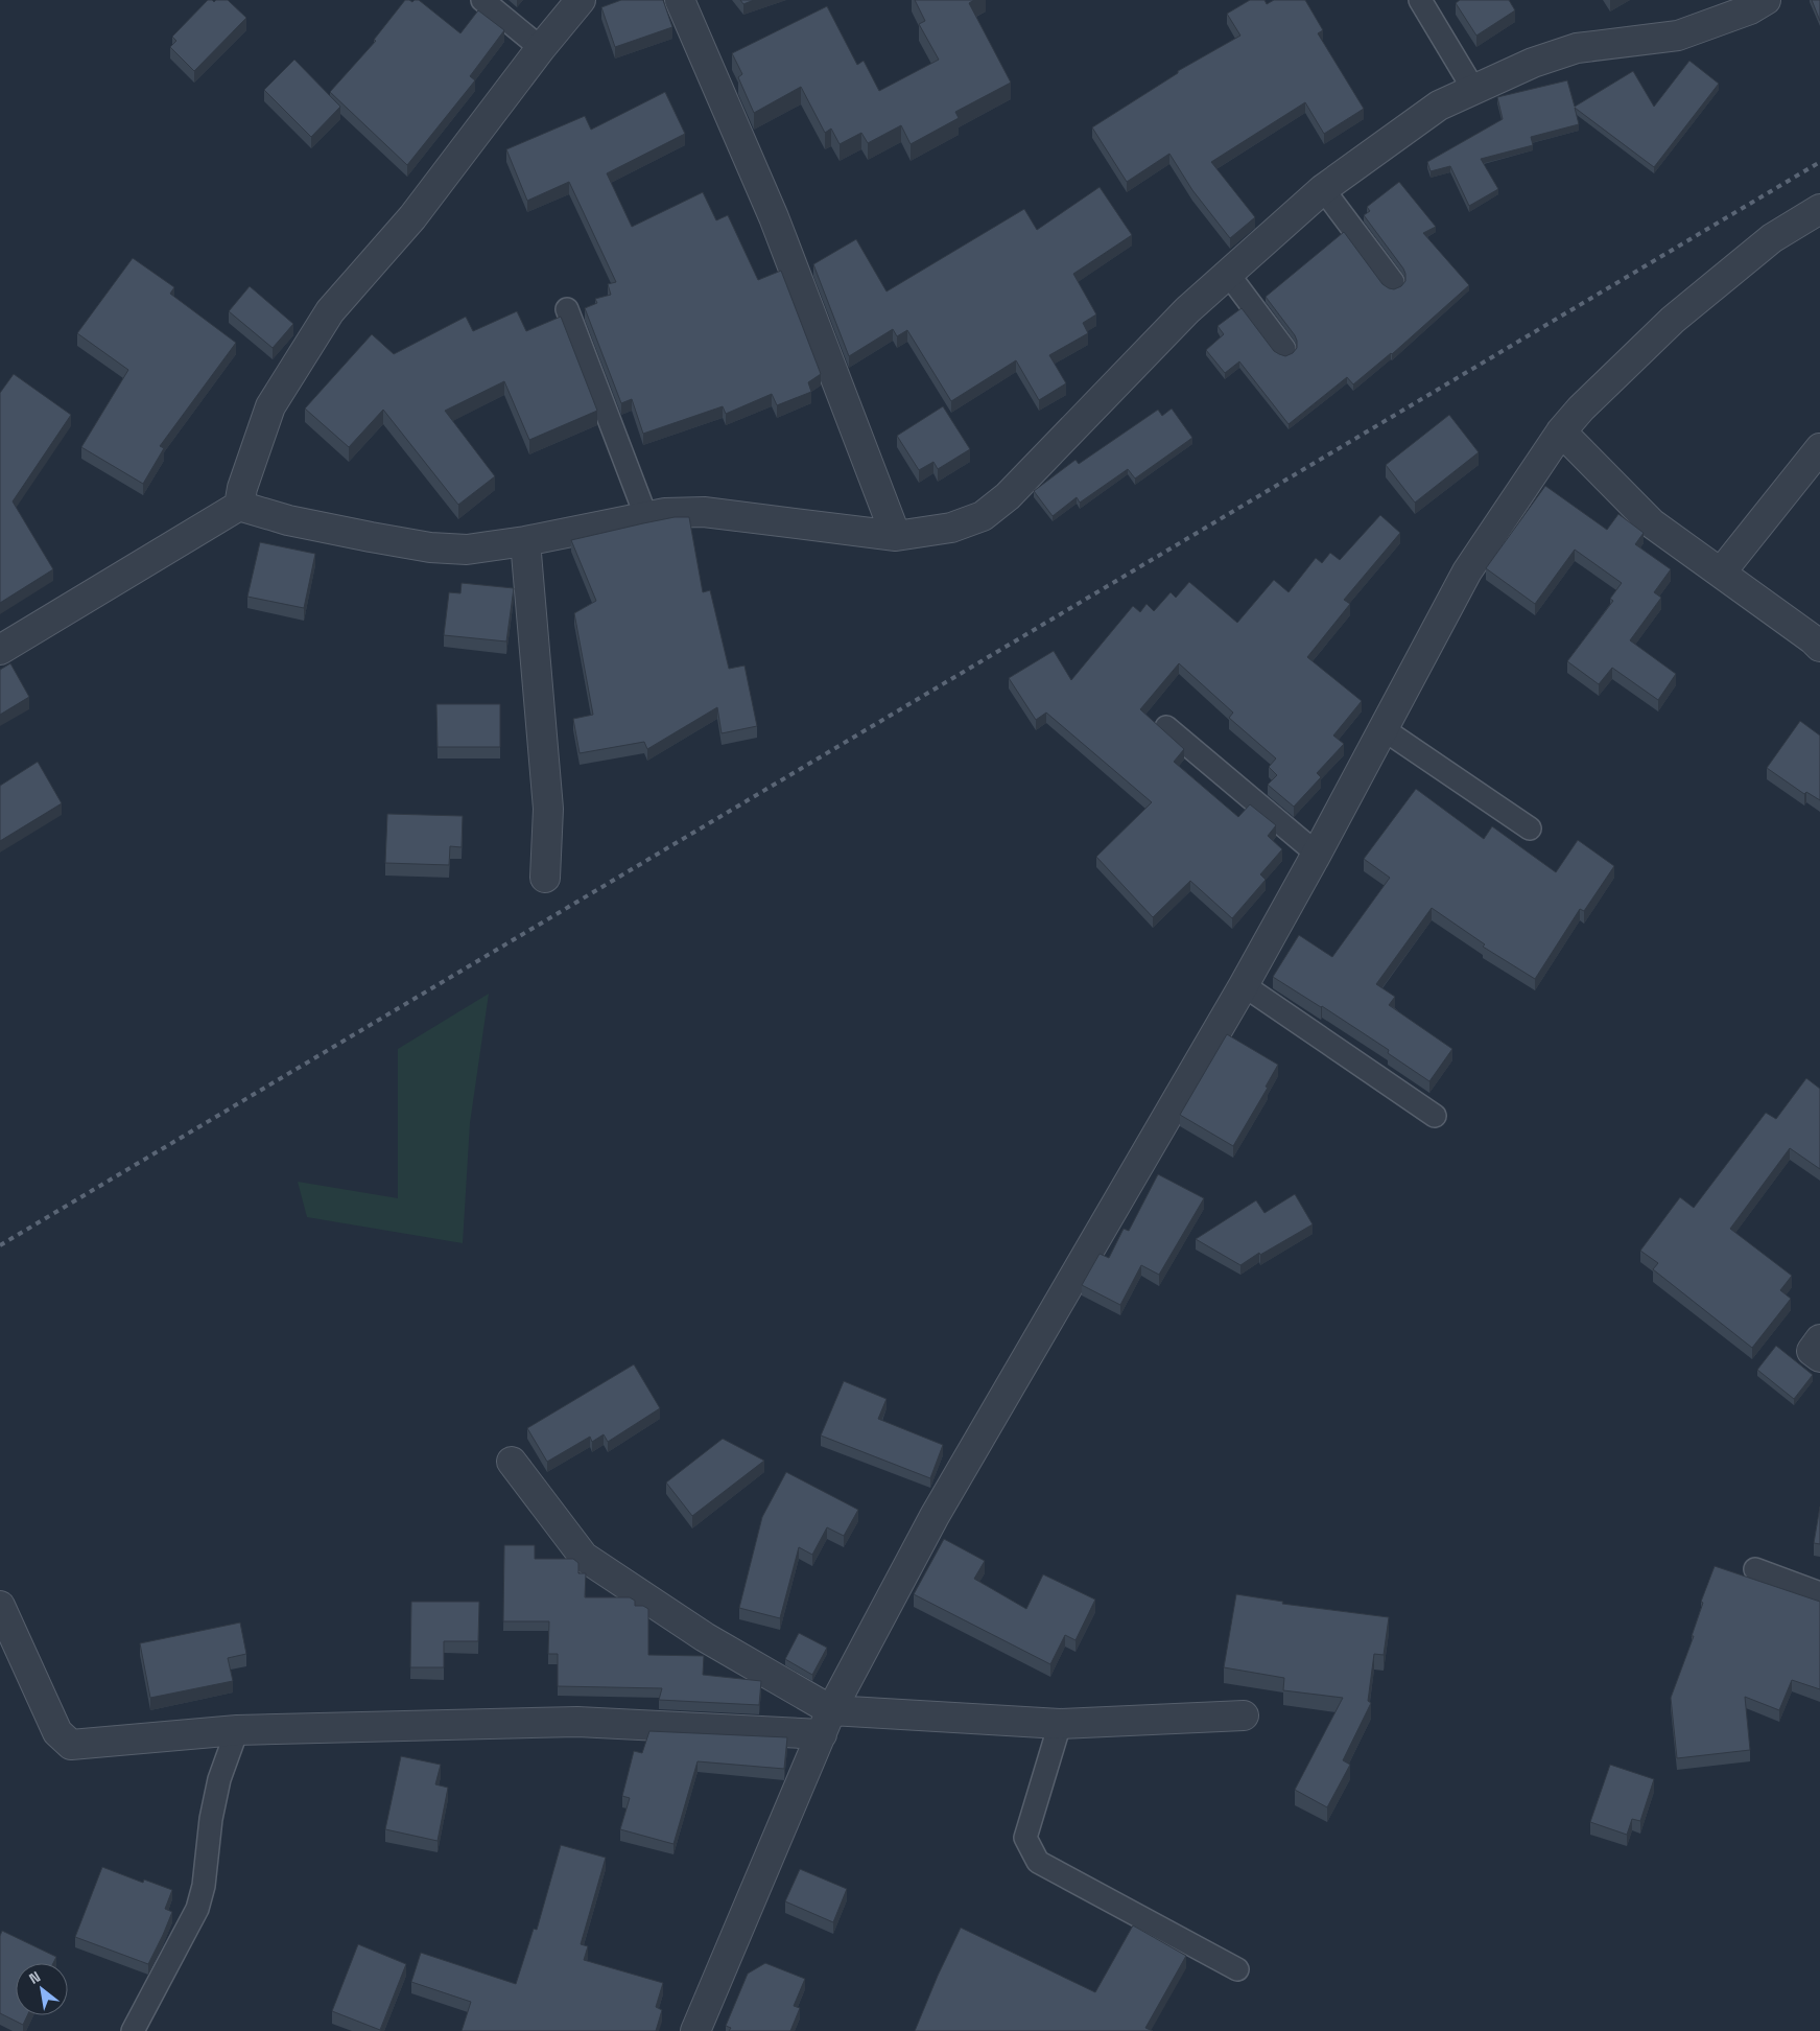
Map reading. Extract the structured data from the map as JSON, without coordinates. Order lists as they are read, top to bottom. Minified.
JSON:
{"north":"top left"}
